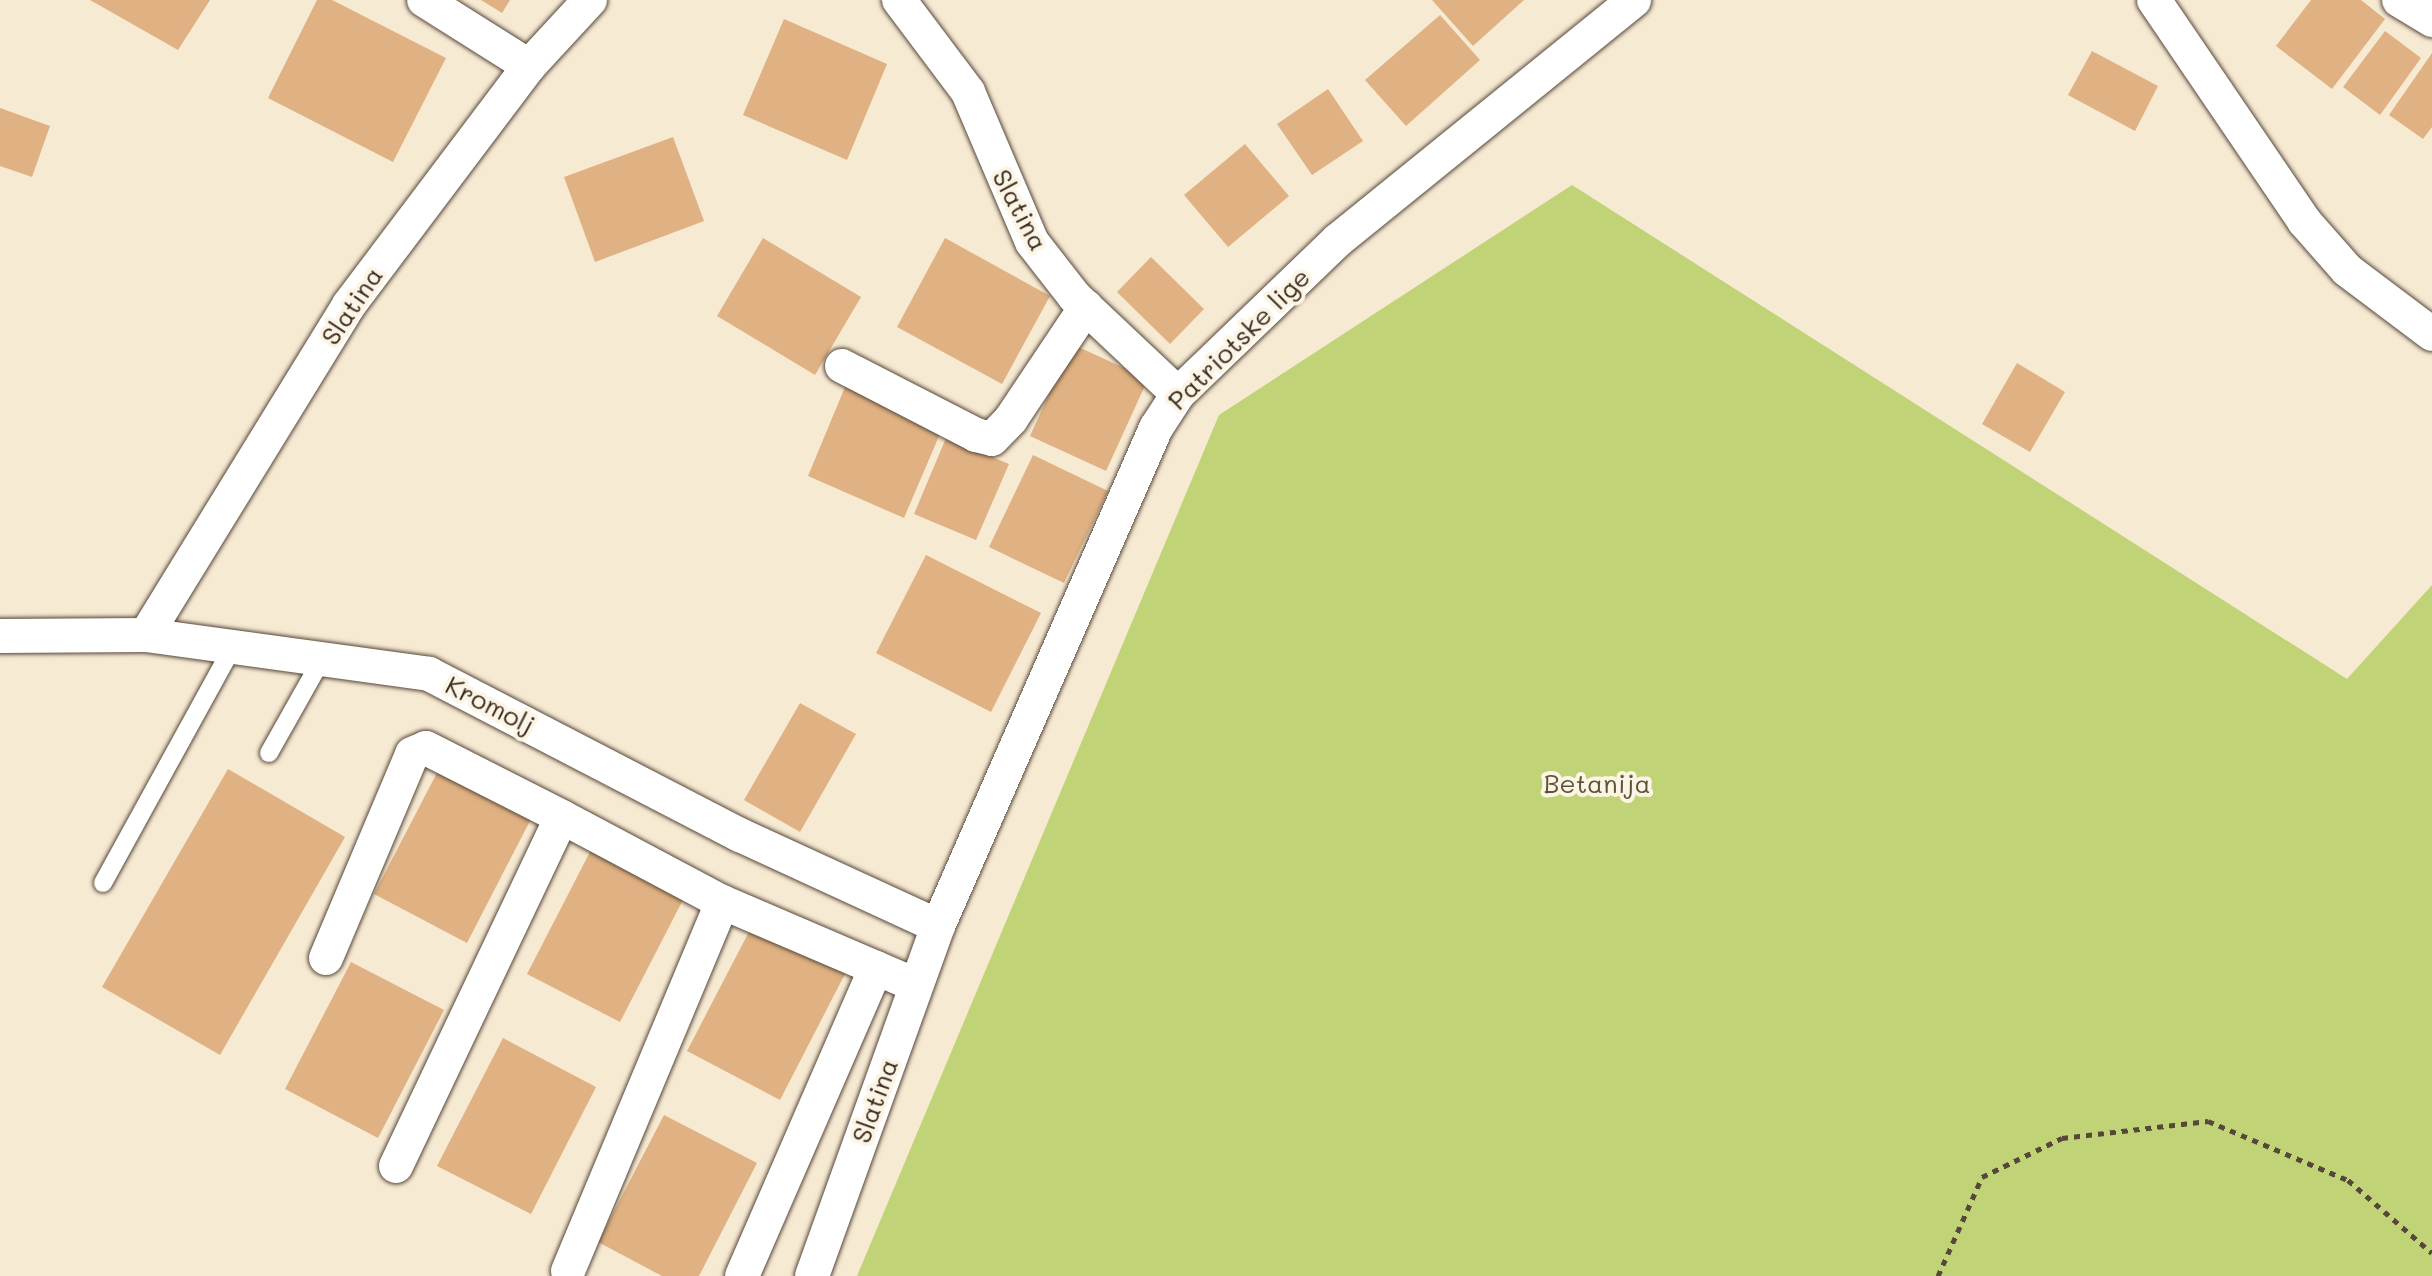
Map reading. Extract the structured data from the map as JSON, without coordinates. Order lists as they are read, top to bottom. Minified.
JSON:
{"streets":{"street":["Slatina","Patriotske lige","Kromolj"]},"crossings":[["Slatina","Patriotske lige"],["Slatina","Kromolj"],["Patriotske lige","Kromolj"]],"parks":["Betanija"]}
